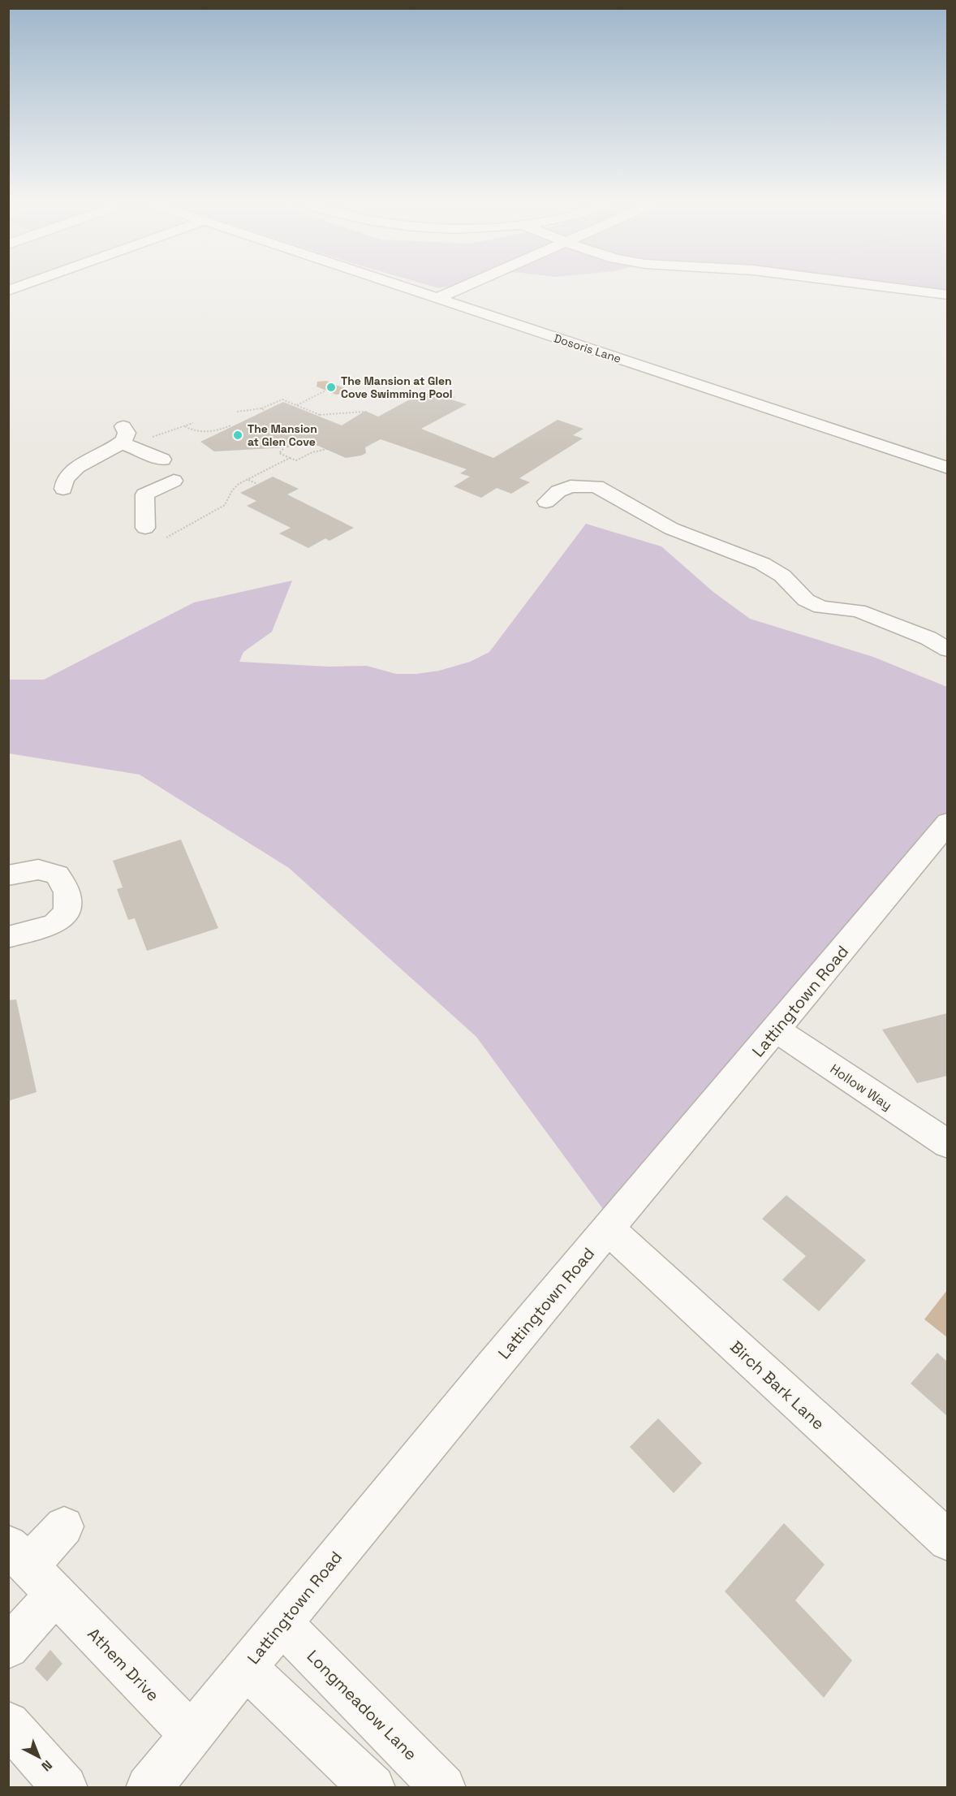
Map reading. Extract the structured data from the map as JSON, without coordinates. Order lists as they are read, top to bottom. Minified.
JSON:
{"streets":{"street":["Dosoris Lane","Lattingtown Road","Hollow Way","Birch Bark Lane","Athem Drive","Longmeadow Lane"]},"crossings":[["Lattingtown Road","Hollow Way"],["Lattingtown Road","Birch Bark Lane"],["Lattingtown Road","Athem Drive"],["Lattingtown Road","Longmeadow Lane"]],"places":["The Mansion at Glen Cove Swimming Pool","The Mansion at Glen Cove"],"north":"bottom right"}
